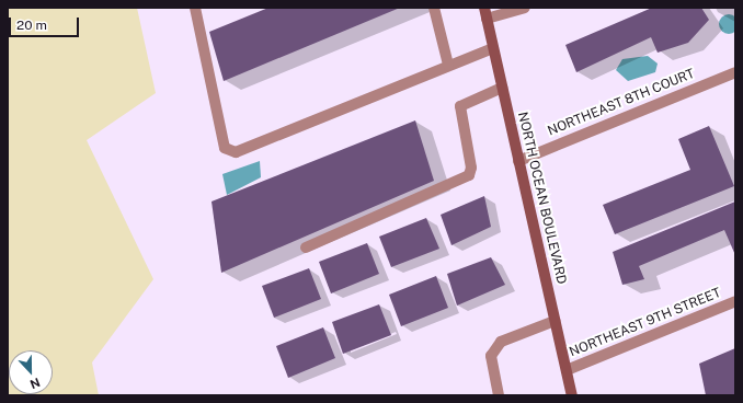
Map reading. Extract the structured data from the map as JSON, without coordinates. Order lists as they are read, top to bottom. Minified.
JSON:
{"streets":{"main road":["NORTH OCEAN BOULEVARD"],"street":["NORTHEAST 8TH COURT","NORTHEAST 9TH STREET"]},"crossings":[["NORTHEAST 8TH COURT","NORTH OCEAN BOULEVARD"],["NORTH OCEAN BOULEVARD","NORTHEAST 9TH STREET"]],"scale_bar":"20 m","north":"bottom"}
